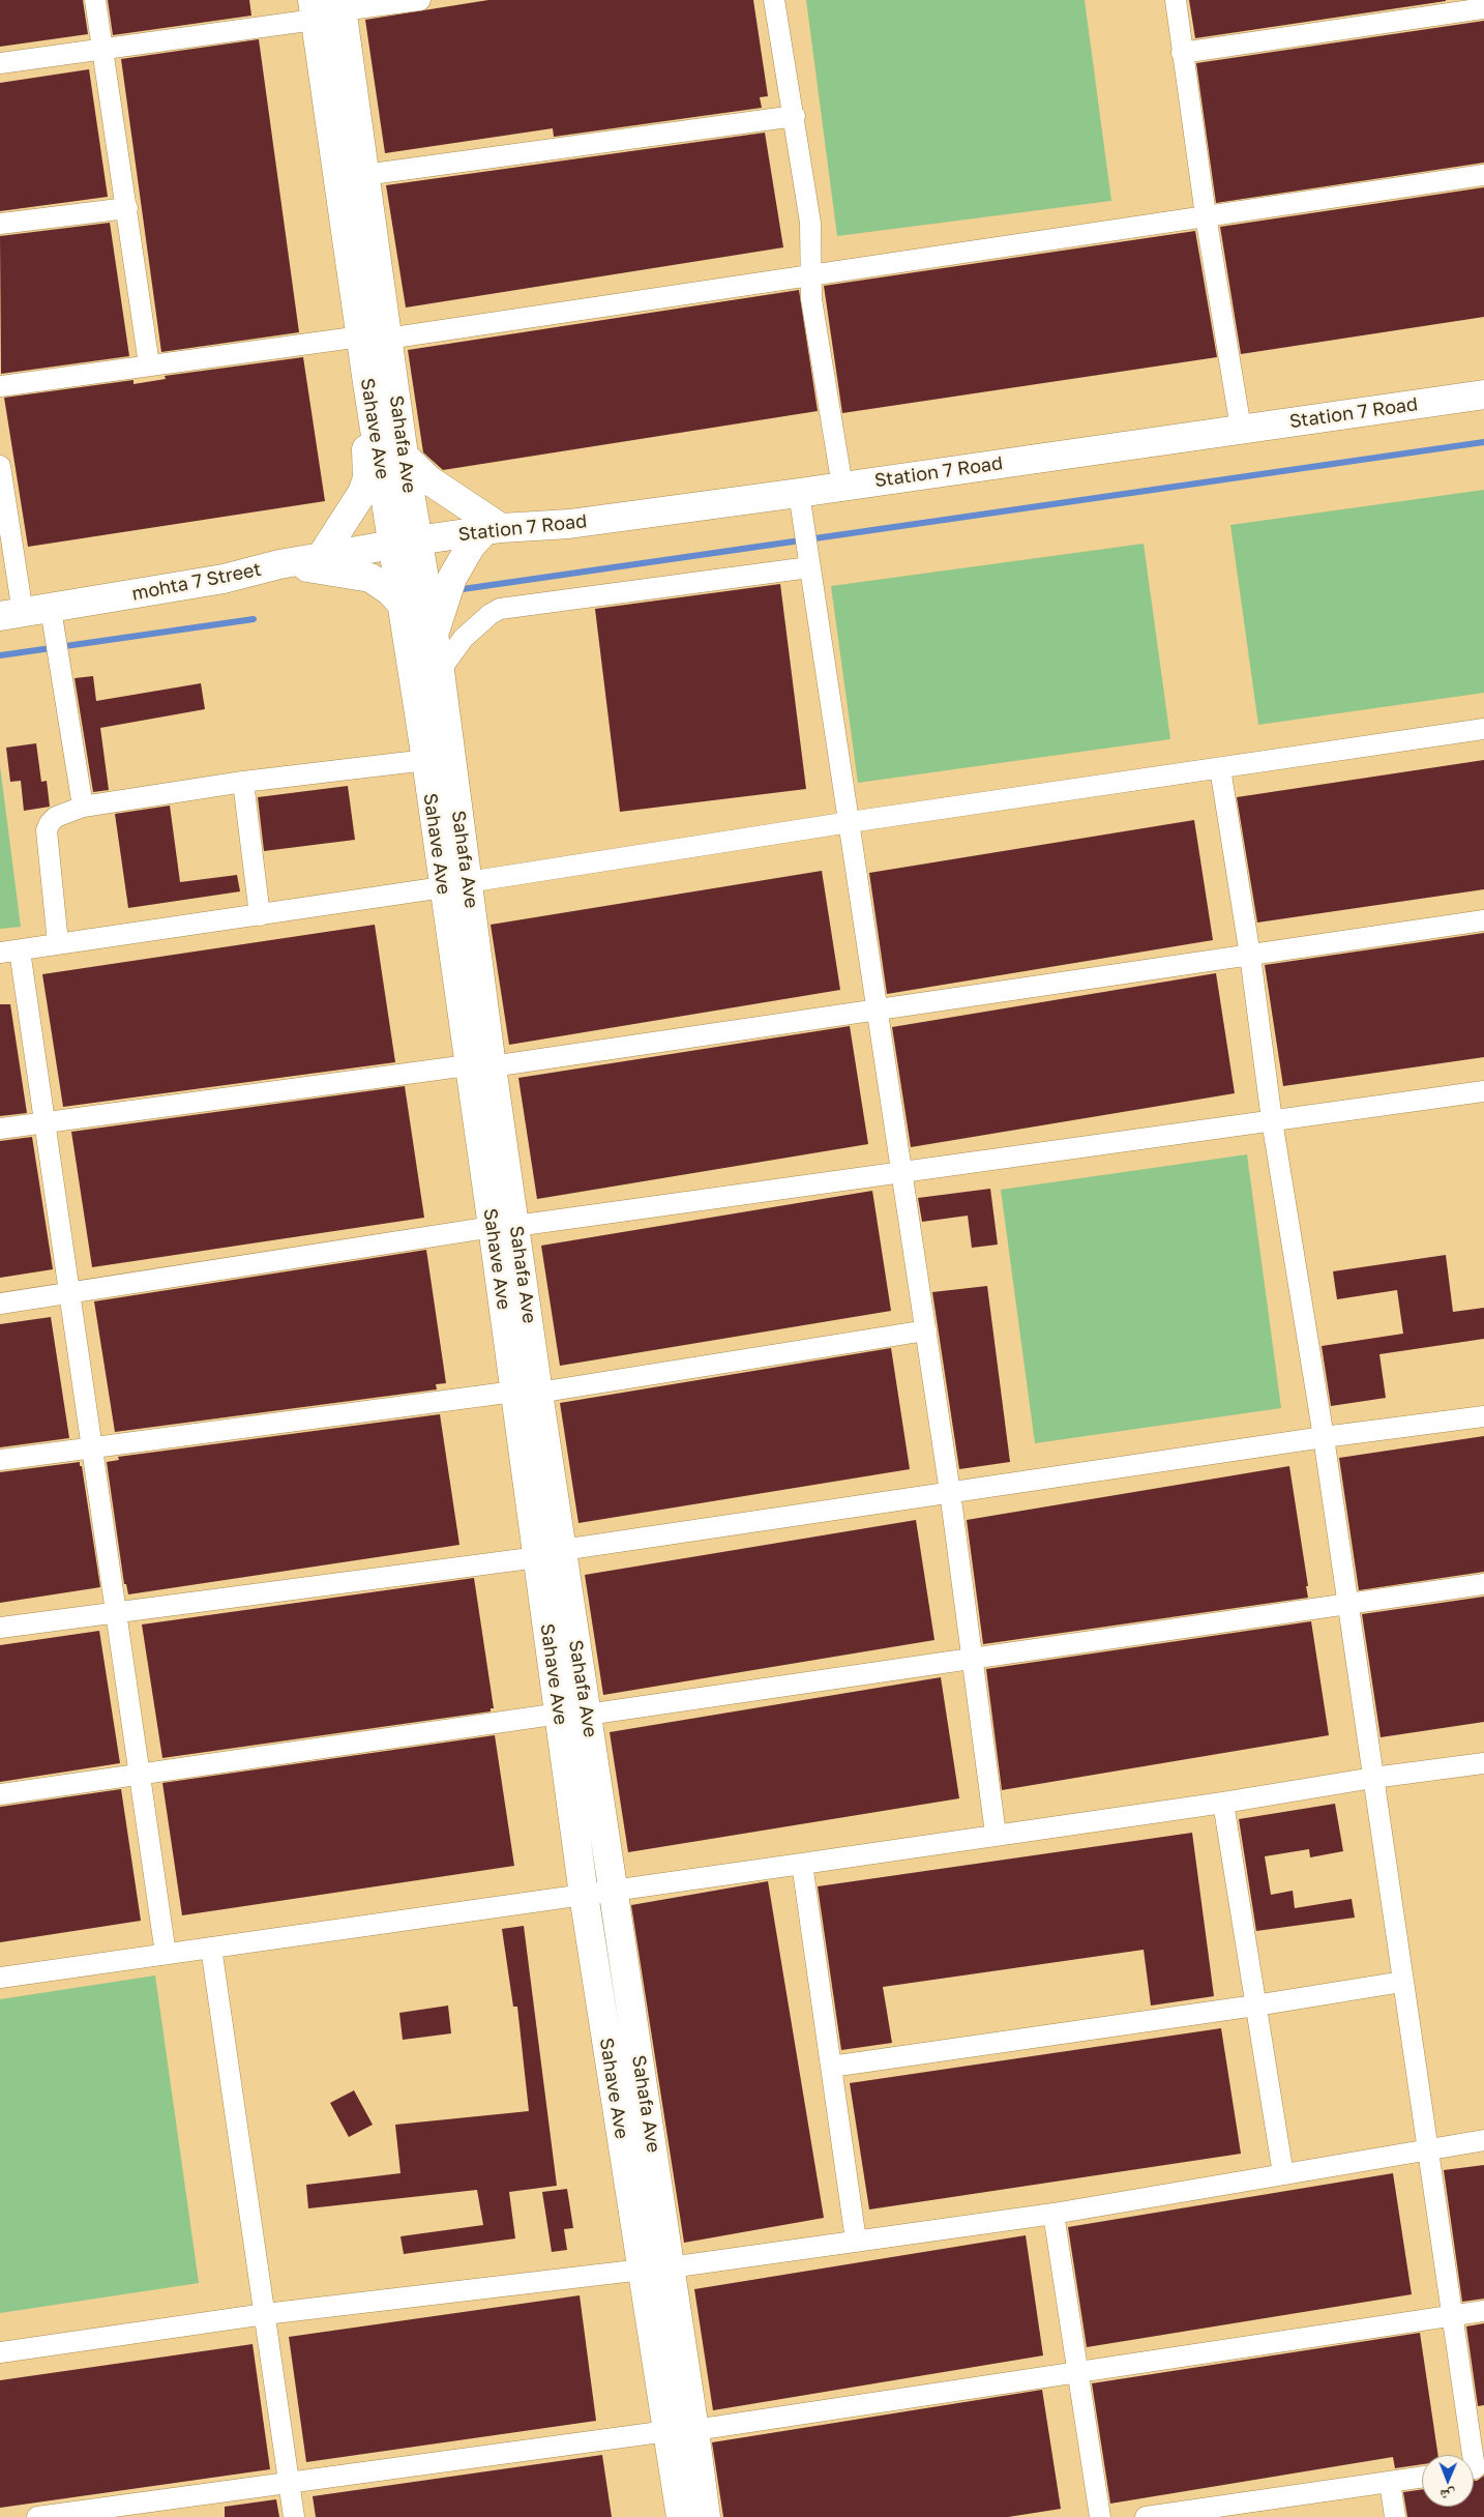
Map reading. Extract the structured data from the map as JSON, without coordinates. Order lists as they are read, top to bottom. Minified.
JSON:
{"streets":{"main road":["Station 7 Road","Sahave Ave","Sahafa Ave","mohta 7 Street"]},"crossings":[["Station 7 Road","Sahave Ave"],["Station 7 Road","Sahafa Ave"],["Station 7 Road","mohta 7 Street"],["Sahave Ave","Sahafa Ave"],["Sahave Ave","mohta 7 Street"],["Sahafa Ave","mohta 7 Street"]],"north":"bottom"}
